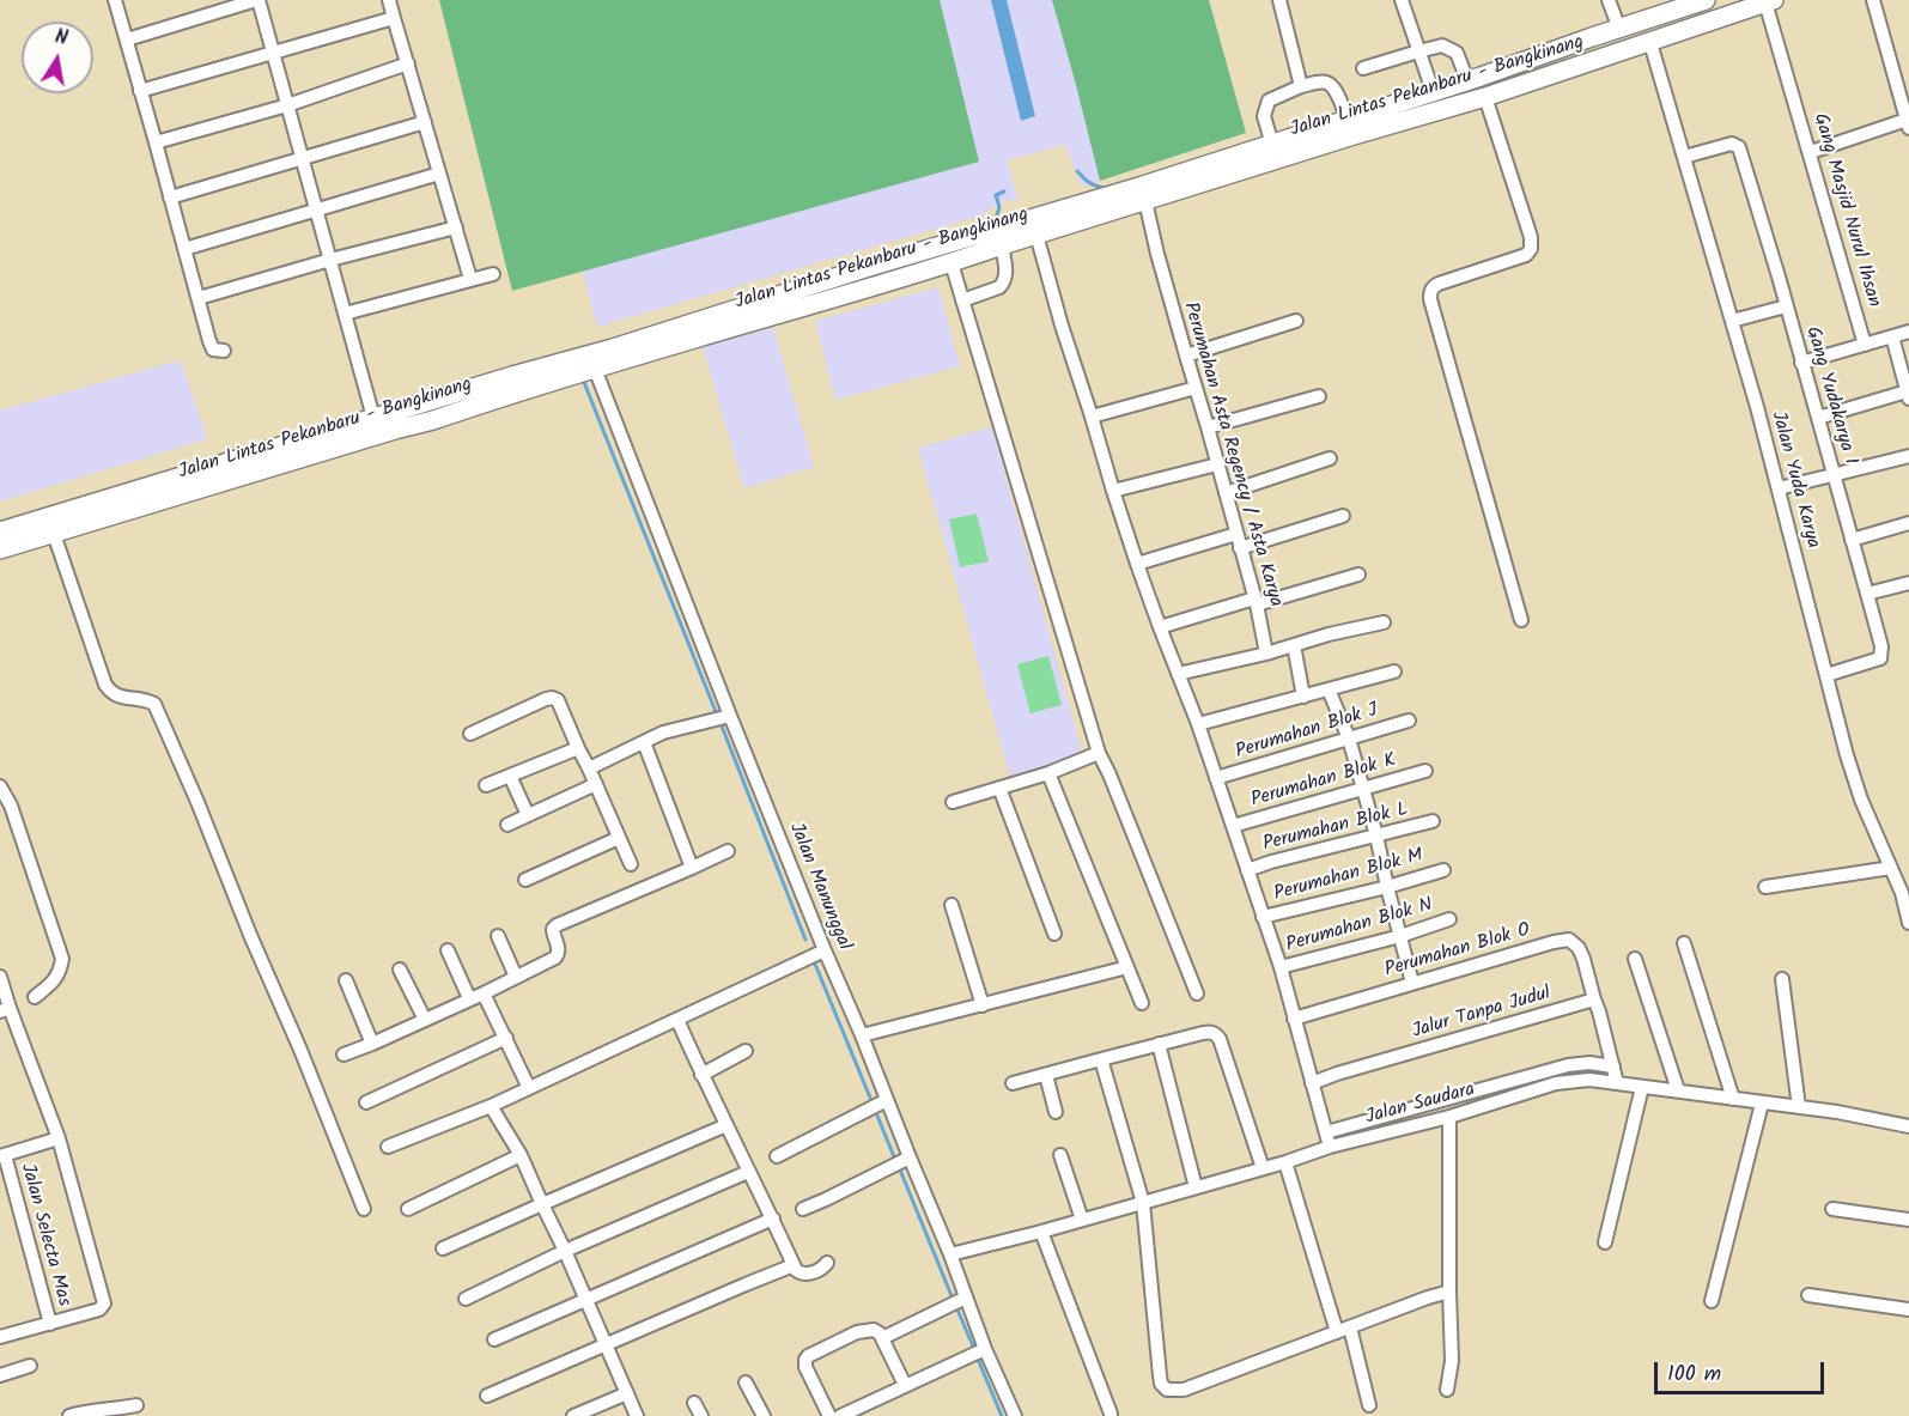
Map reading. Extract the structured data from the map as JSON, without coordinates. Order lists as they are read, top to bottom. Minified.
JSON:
{"streets":{"highway":["Jalan Lintas Pekanbaru - Bangkinang"],"street":["Gang Masjid Nurul Ihsan","Gang Yudakarya I","Perumahan Asta Regency / Asta Karya","Jalan Yuda Karya","Perumahan Blok J","Perumahan Blok K","Perumahan Blok L","Perumahan Blok M","Jalan Manunggal","Perumahan Blok N","Perumahan Blok O","Jalur Tanpa Judul","Jalan Saudara","Jalan Selecta Mas"]},"crossings":[["Jalan Lintas Pekanbaru - Bangkinang","Gang Masjid Nurul Ihsan"],["Jalan Lintas Pekanbaru - Bangkinang","Perumahan Asta Regency / Asta Karya"],["Jalan Lintas Pekanbaru - Bangkinang","Jalan Yuda Karya"],["Jalan Lintas Pekanbaru - Bangkinang","Jalan Manunggal"],["Gang Yudakarya I","Jalan Yuda Karya"],["Jalan Manunggal","Jalan Saudara"],["Perumahan Blok O","Jalur Tanpa Judul"]],"scale_bar":"100 m","north":"top"}
